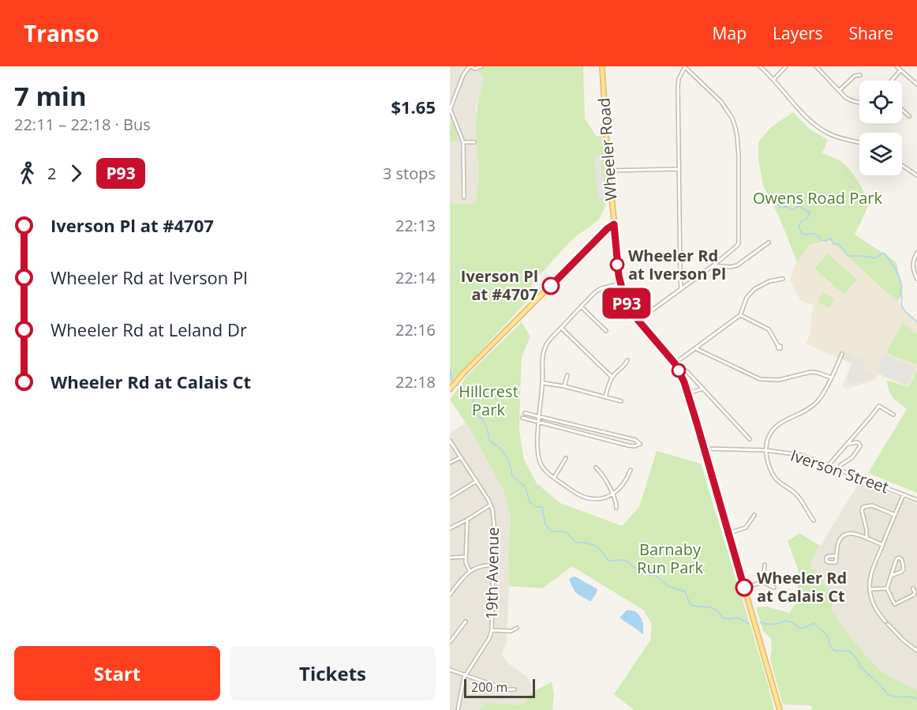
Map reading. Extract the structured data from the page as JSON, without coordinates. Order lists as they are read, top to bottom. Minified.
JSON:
{"streets":{"main road":["Wheeler Road"],"street":["Iverson Street","19th Avenue"]},"crossings":[["Wheeler Road","Iverson Street"]],"parks":["Owens Road Park","Hillcrest Park","Barnaby Run Park"],"places":["Wheeler Rd at Iverson Pl","Iverson Pl at #4707","Wheeler Rd at Calais Ct"],"lines":["bus line P93"],"scale_bar":"200 m","page":{"header":"Transo","nav":["Map","Layers","Share"],"heading":["7 min","22:11 – 22:18 · Bus","$1.65"],"on_map":"P93","legs":["2","P93","3 stops"],"list":[{"name":"Iverson Pl at #4707","value":"22:13"},{"name":"Wheeler Rd at Iverson Pl","value":"22:14"},{"name":"Wheeler Rd at Leland Dr","value":"22:16"},{"name":"Wheeler Rd at Calais Ct","value":"22:18"}],"buttons":["Start","Tickets"],"scale":"200 m"}}
